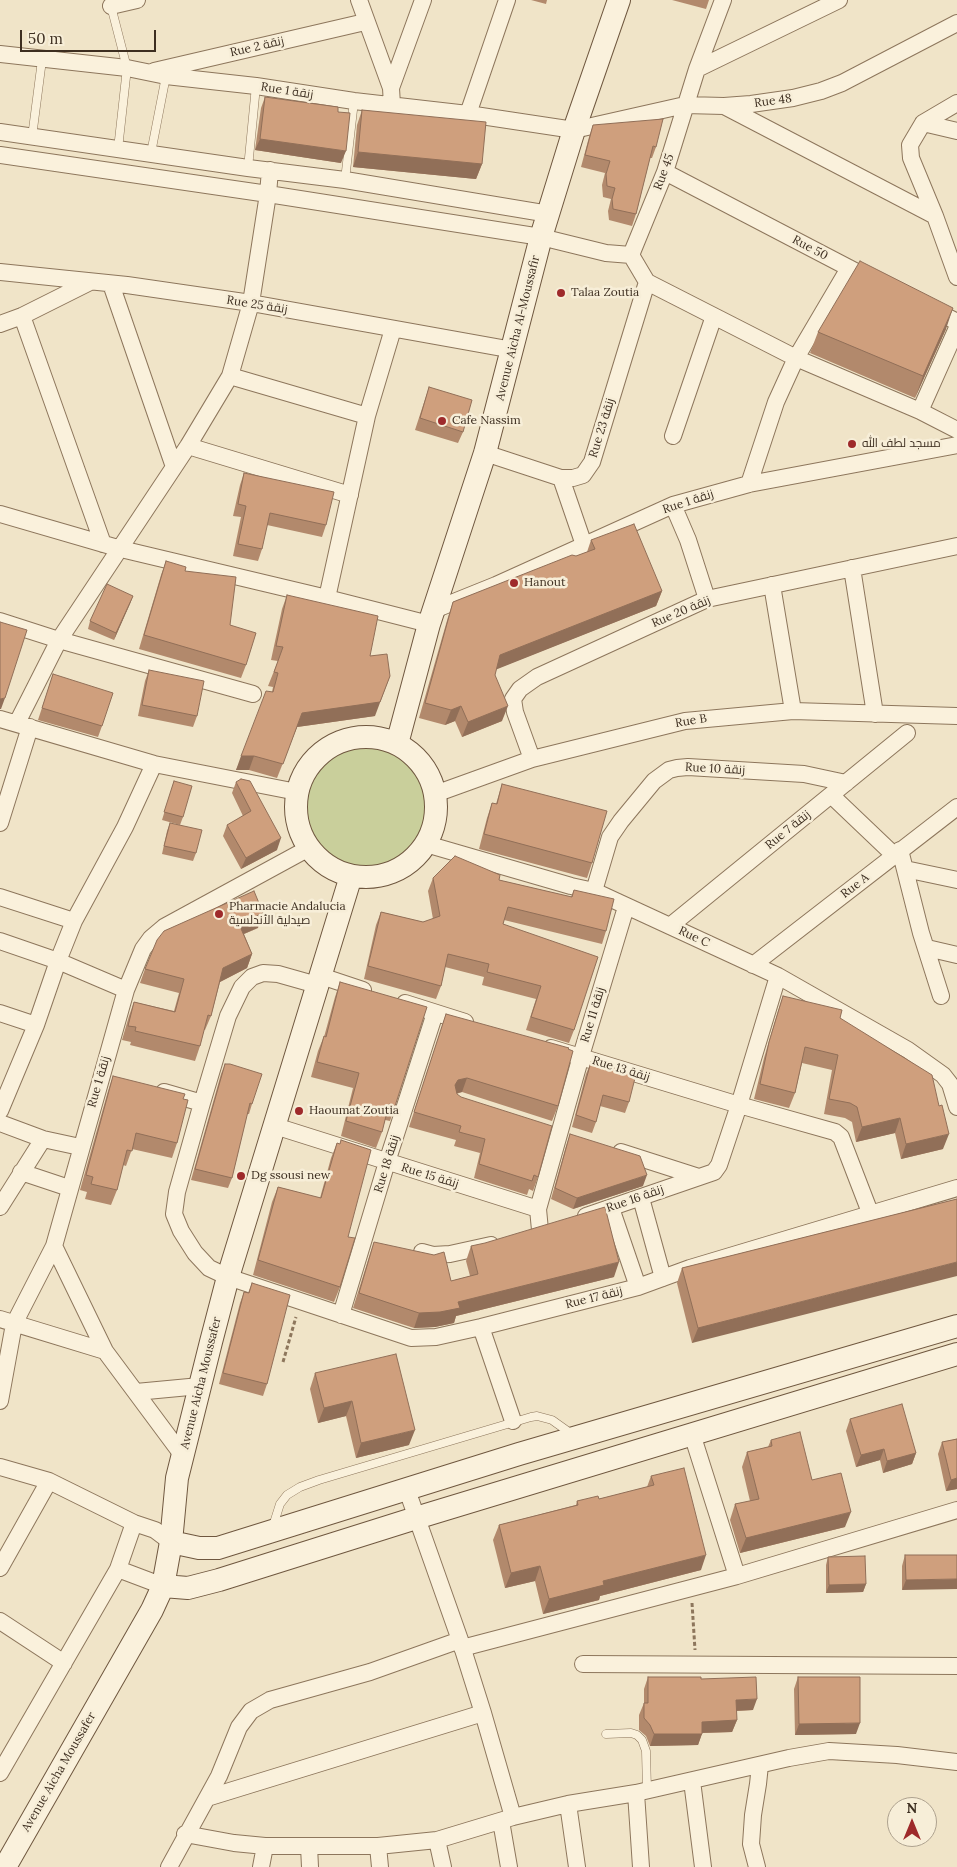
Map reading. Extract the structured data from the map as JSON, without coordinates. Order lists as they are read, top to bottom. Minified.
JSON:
{"streets":{"street":["Rue 2 زنقة","Rue 1 زنقة","Rue 48","Rue 45","Rue 50","Rue 25 زنقة","Avenue Aicha Al-Moussafir","Rue 23 زنقة","Rue 20 زنقة","Rue B","Rue 10 زنقة","Rue 7 زنقة","Rue A","Rue C","Rue 11 زنقة","Rue 13 زنقة","Rue 18 زنقة","Rue 15 زنقة","Rue 16 زنقة","Rue 17 زنقة","Avenue Aicha Moussafer"]},"crossings":[["Rue 2 زنقة","Rue 1 زنقة"],["Rue 1 زنقة","Rue 48"],["Rue 1 زنقة","Avenue Aicha Al-Moussafir"],["Rue 1 زنقة","Rue B"],["Rue 1 زنقة","Rue C"],["Rue 1 زنقة","Avenue Aicha Moussafer"],["Rue 48","Rue 45"],["Rue 48","Avenue Aicha Al-Moussafir"],["Rue 45","Rue 50"],["Rue 25 زنقة","Avenue Aicha Al-Moussafir"],["Avenue Aicha Al-Moussafir","Rue B"],["Avenue Aicha Al-Moussafir","Rue C"],["Avenue Aicha Al-Moussafir","Avenue Aicha Moussafer"],["Rue 20 زنقة","Rue B"],["Rue B","Rue C"],["Rue B","Avenue Aicha Moussafer"],["Rue 10 زنقة","Rue 7 زنقة"],["Rue 10 زنقة","Rue C"],["Rue 7 زنقة","Rue C"],["Rue A","Rue C"],["Rue C","Rue 11 زنقة"],["Rue C","Avenue Aicha Moussafer"],["Rue 11 زنقة","Rue 13 زنقة"],["Rue 11 زنقة","Rue 15 زنقة"],["Rue 13 زنقة","Rue 17 زنقة"],["Rue 18 زنقة","Rue 15 زنقة"],["Rue 18 زنقة","Rue 17 زنقة"],["Rue 15 زنقة","Avenue Aicha Moussafer"],["Rue 17 زنقة","Avenue Aicha Moussafer"]],"places":["Talaa Zoutia","Cafe Nassim","مسجد لطف الله","Hanout","Pharmacie Andalucia صيدلية الأندلسية","Haoumat Zoutia","Dg ssousi new"],"scale_bar":"50 m","north":"top"}
